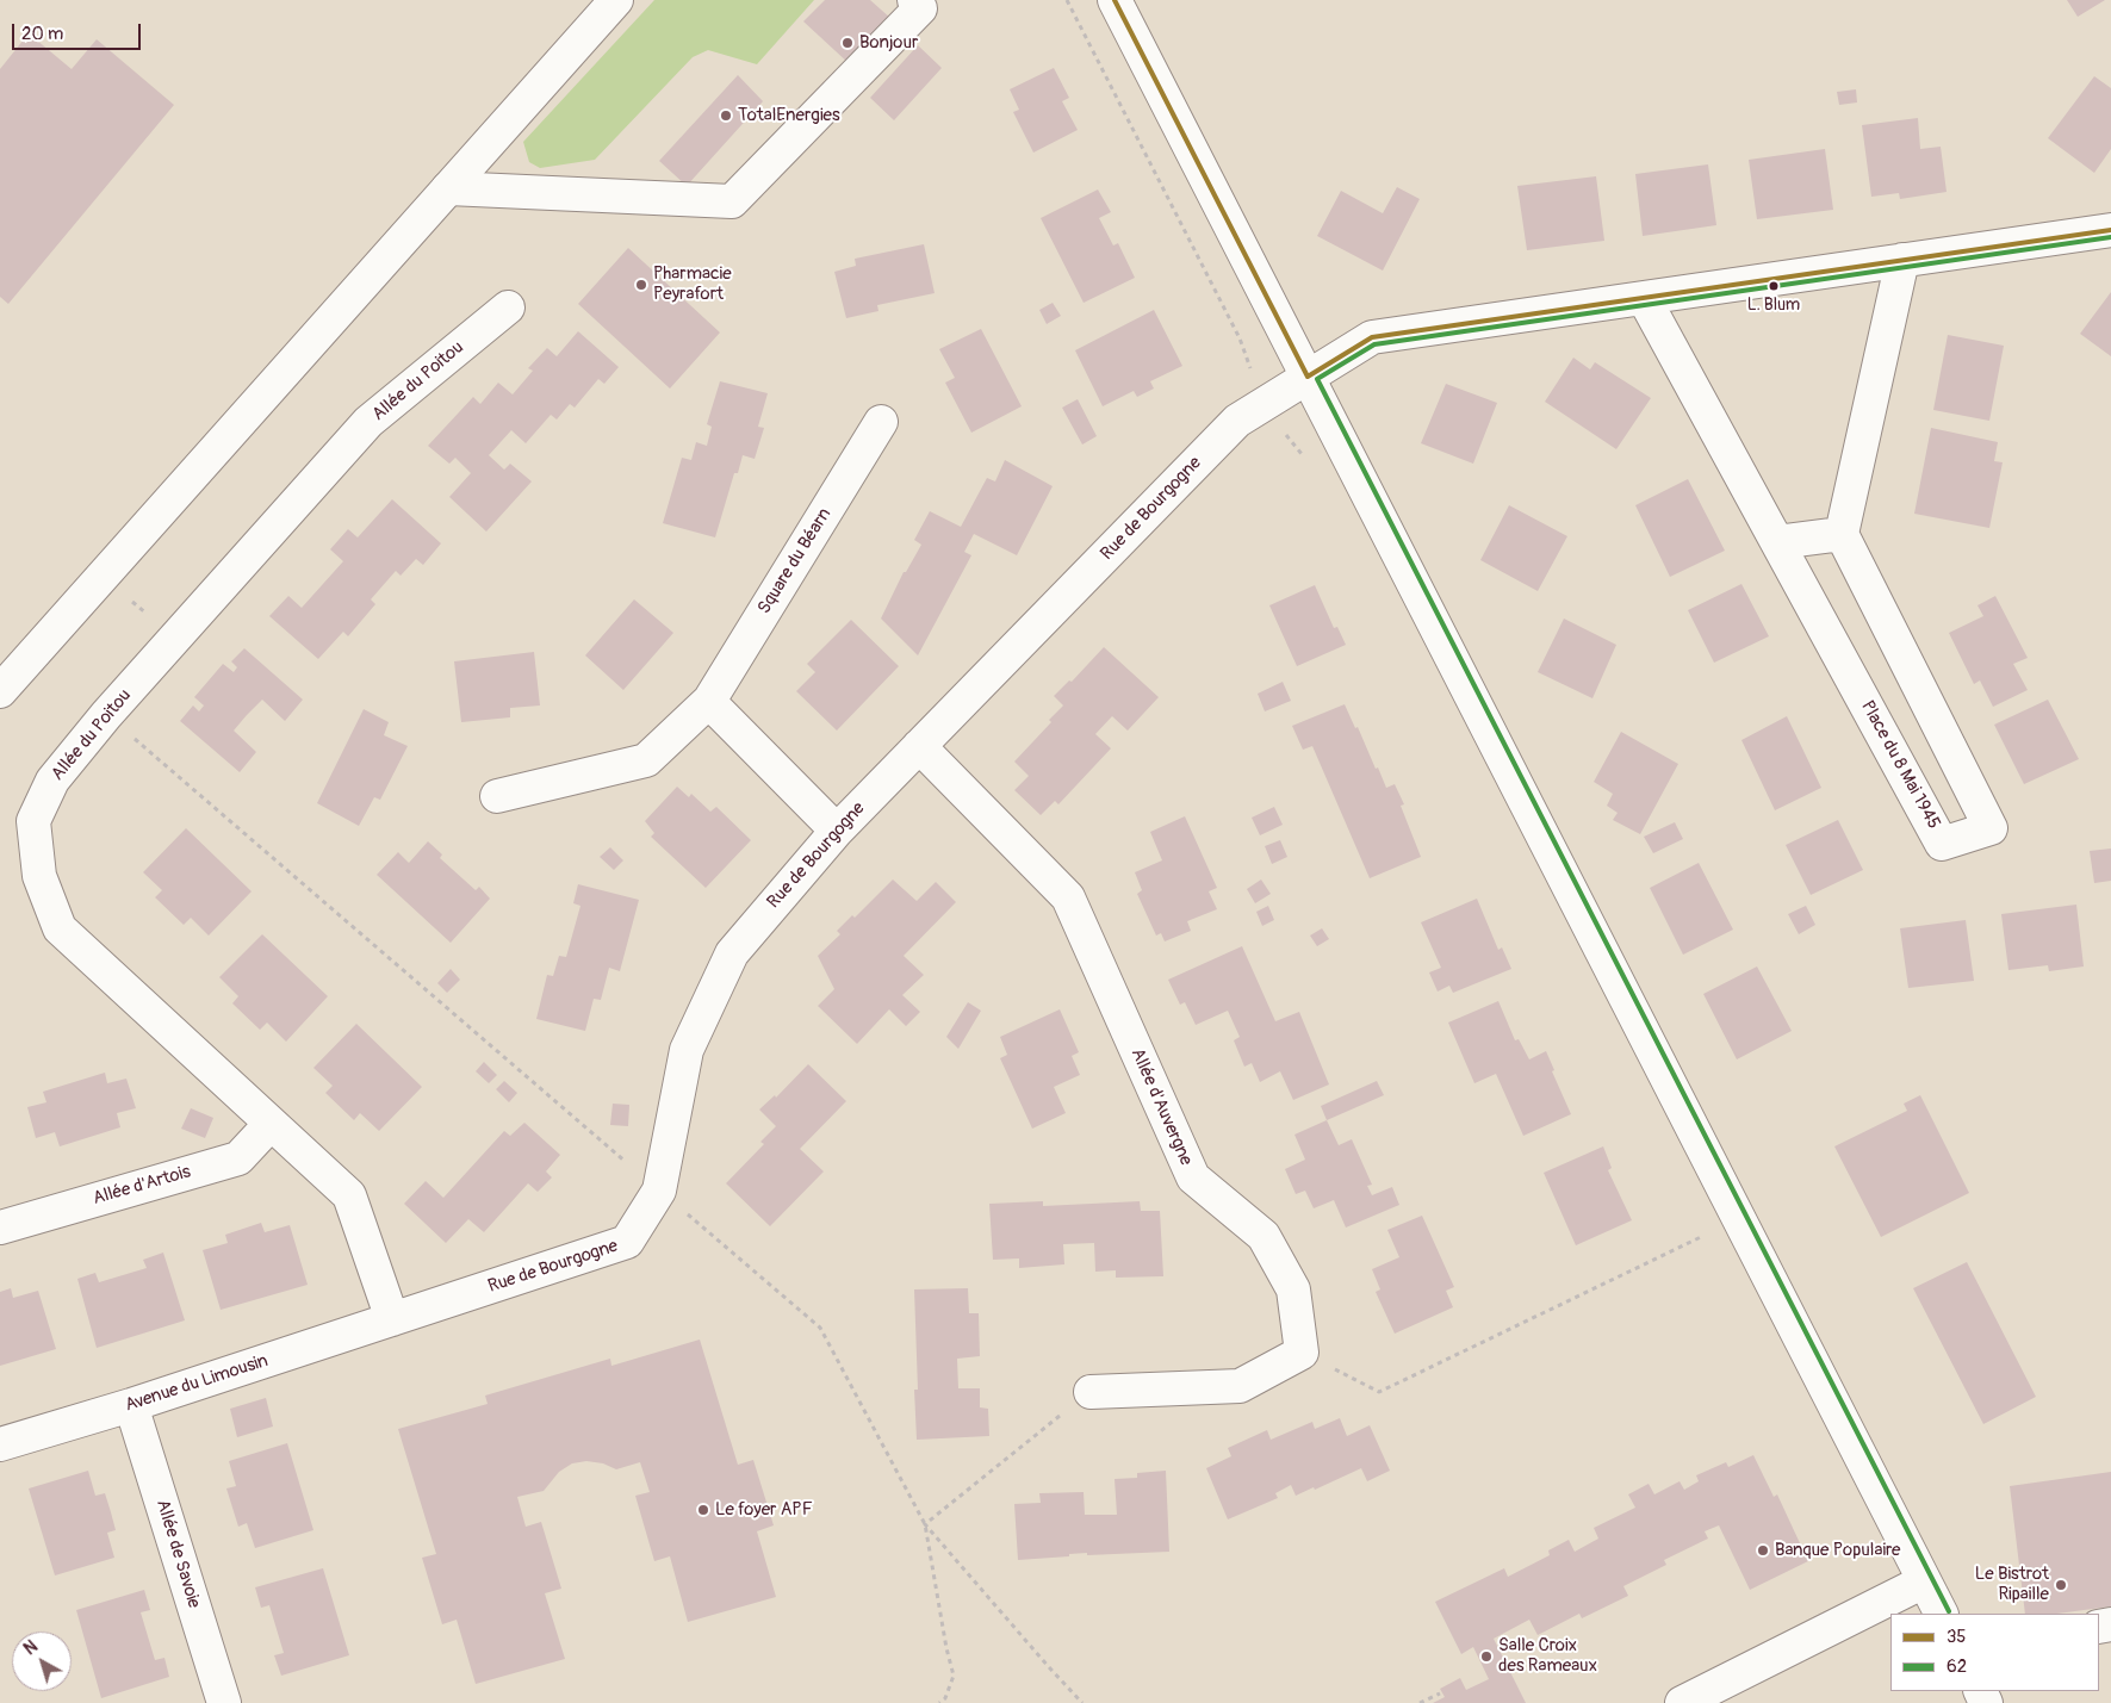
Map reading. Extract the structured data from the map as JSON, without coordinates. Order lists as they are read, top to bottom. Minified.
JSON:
{"streets":{"street":["Allée du Poitou","Rue de Bourgogne","Square du Béarn","Place du 8 Mai 1945","Allée d'Auvergne","Allée d'Artois","Avenue du Limousin","Allée de Savoie"]},"crossings":[["Allée du Poitou","Rue de Bourgogne"],["Allée du Poitou","Allée d'Artois"],["Allée du Poitou","Avenue du Limousin"],["Rue de Bourgogne","Place du 8 Mai 1945"],["Rue de Bourgogne","Allée d'Auvergne"],["Rue de Bourgogne","Avenue du Limousin"],["Avenue du Limousin","Allée de Savoie"]],"places":["Bonjour","TotalEnergies","Pharmacie Peyrafort","L. Blum","Le foyer APF","Banque Populaire","Le Bistrot Ripaille","Salle Croix des Rameaux"],"lines":["transit line 35","transit line 62"],"legend":["35","62"],"scale_bar":"20 m","north":"top left"}
